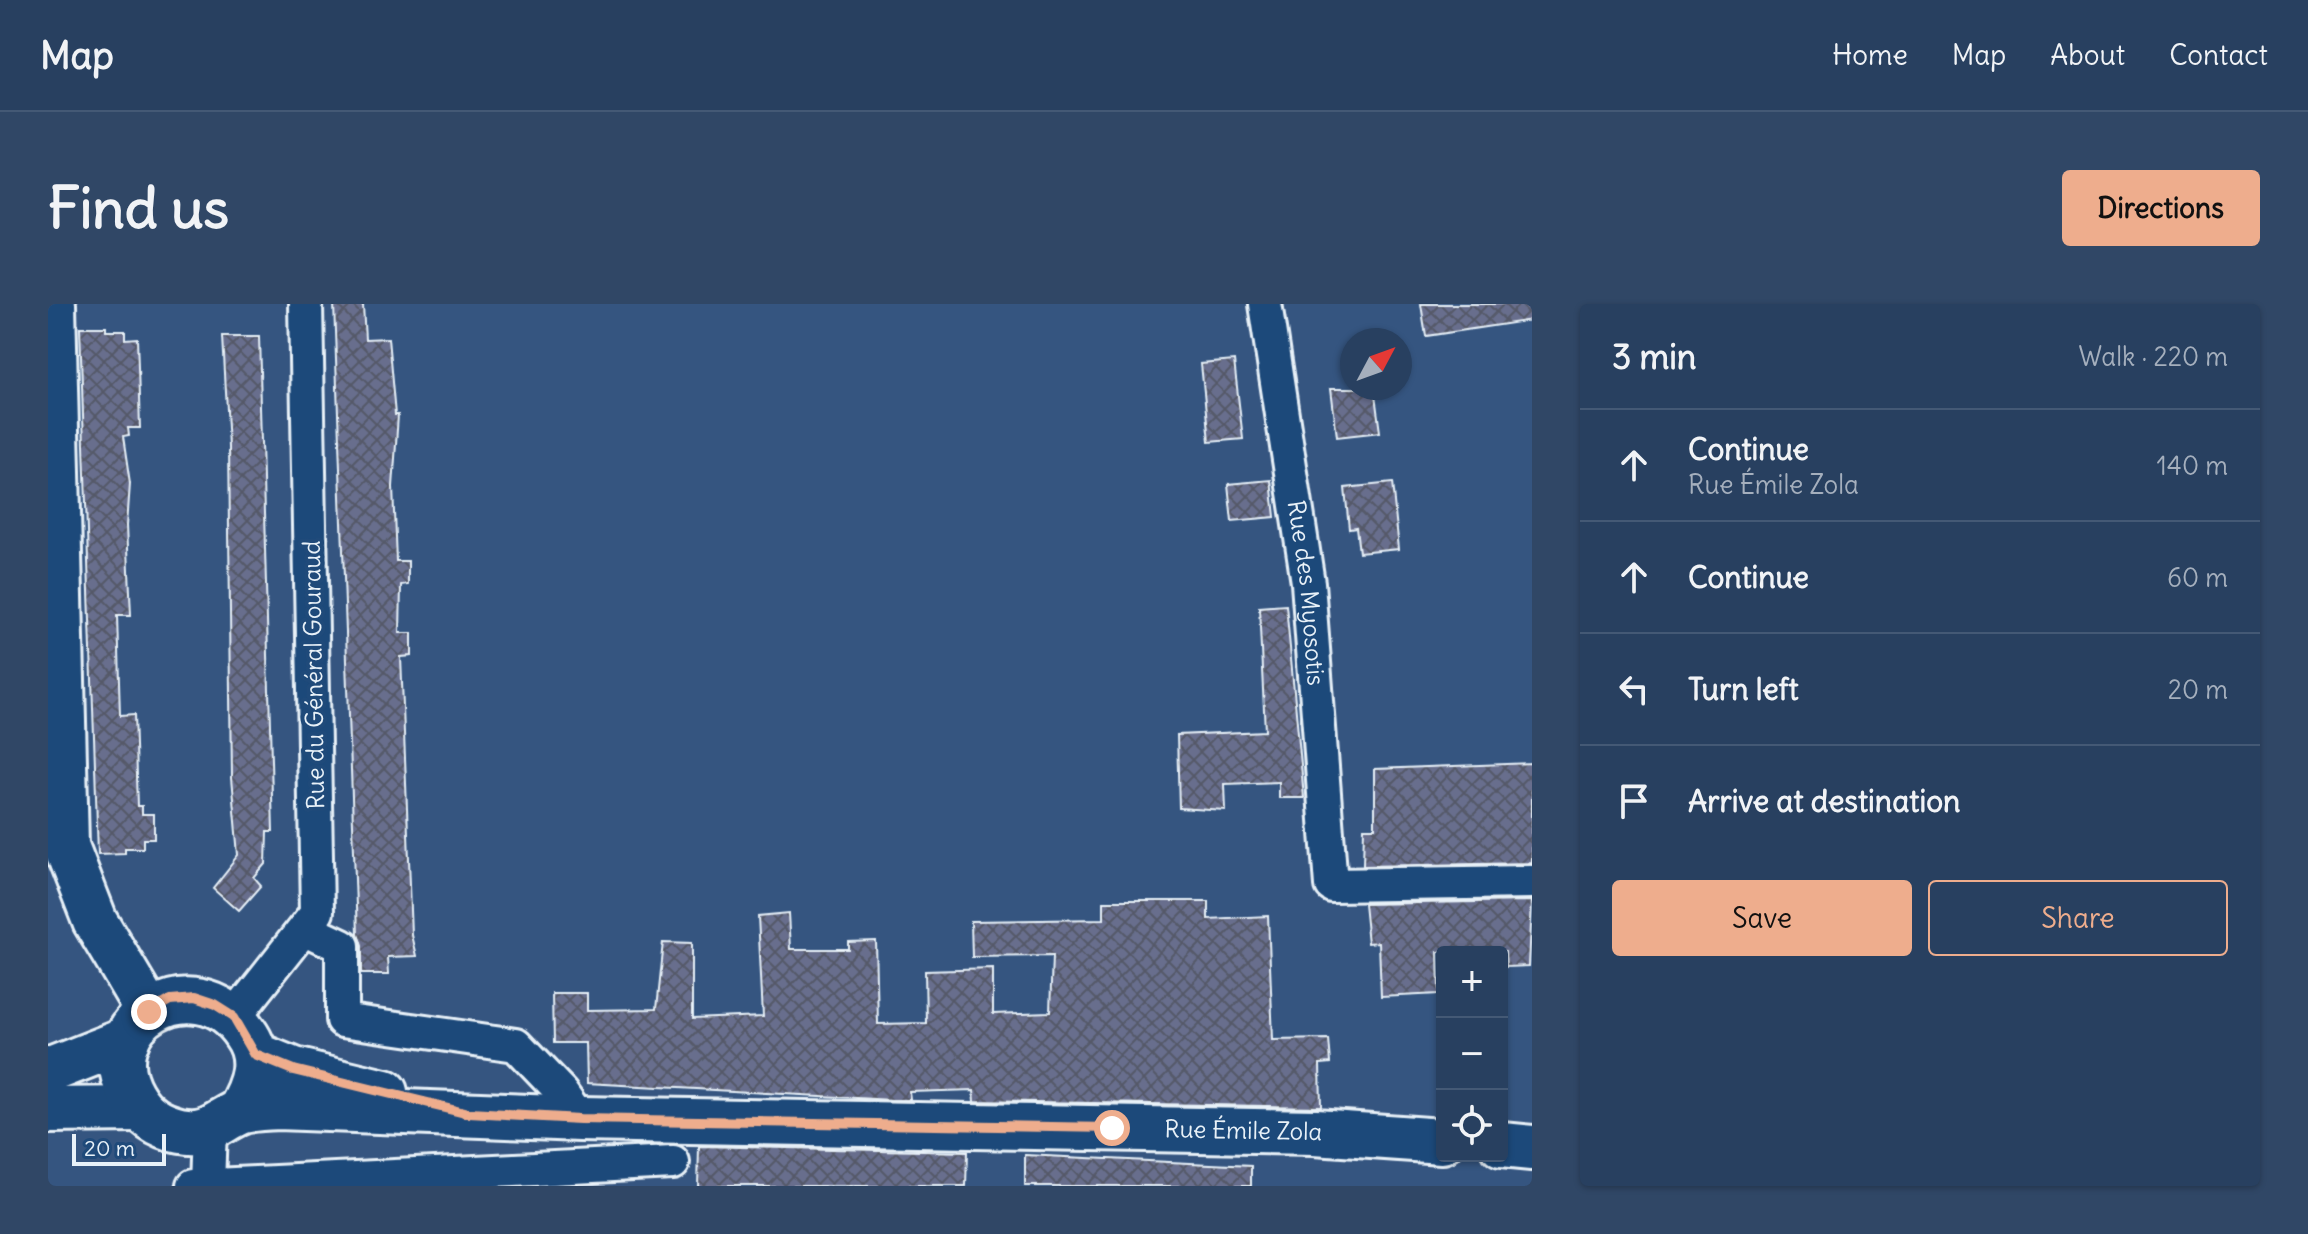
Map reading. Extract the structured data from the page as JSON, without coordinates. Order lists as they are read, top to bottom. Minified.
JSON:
{"streets":{"street":["Rue des Myosotis","Rue du Général Gouraud","Rue Émile Zola"]},"scale_bar":"20 m","north":"top right","page":{"header":"Map","nav":["Home","Map","About","Contact"],"buttons":["Directions",["Save","Share"]],"title":"Find us","heading":["3 min","Walk · 220 m"],"list":[["Continue","Rue Émile Zola","140 m"],["Continue","60 m"],["Turn left","20 m"],"Arrive at destination"],"map_buttons":["+","−"],"scale":"20 m"}}
